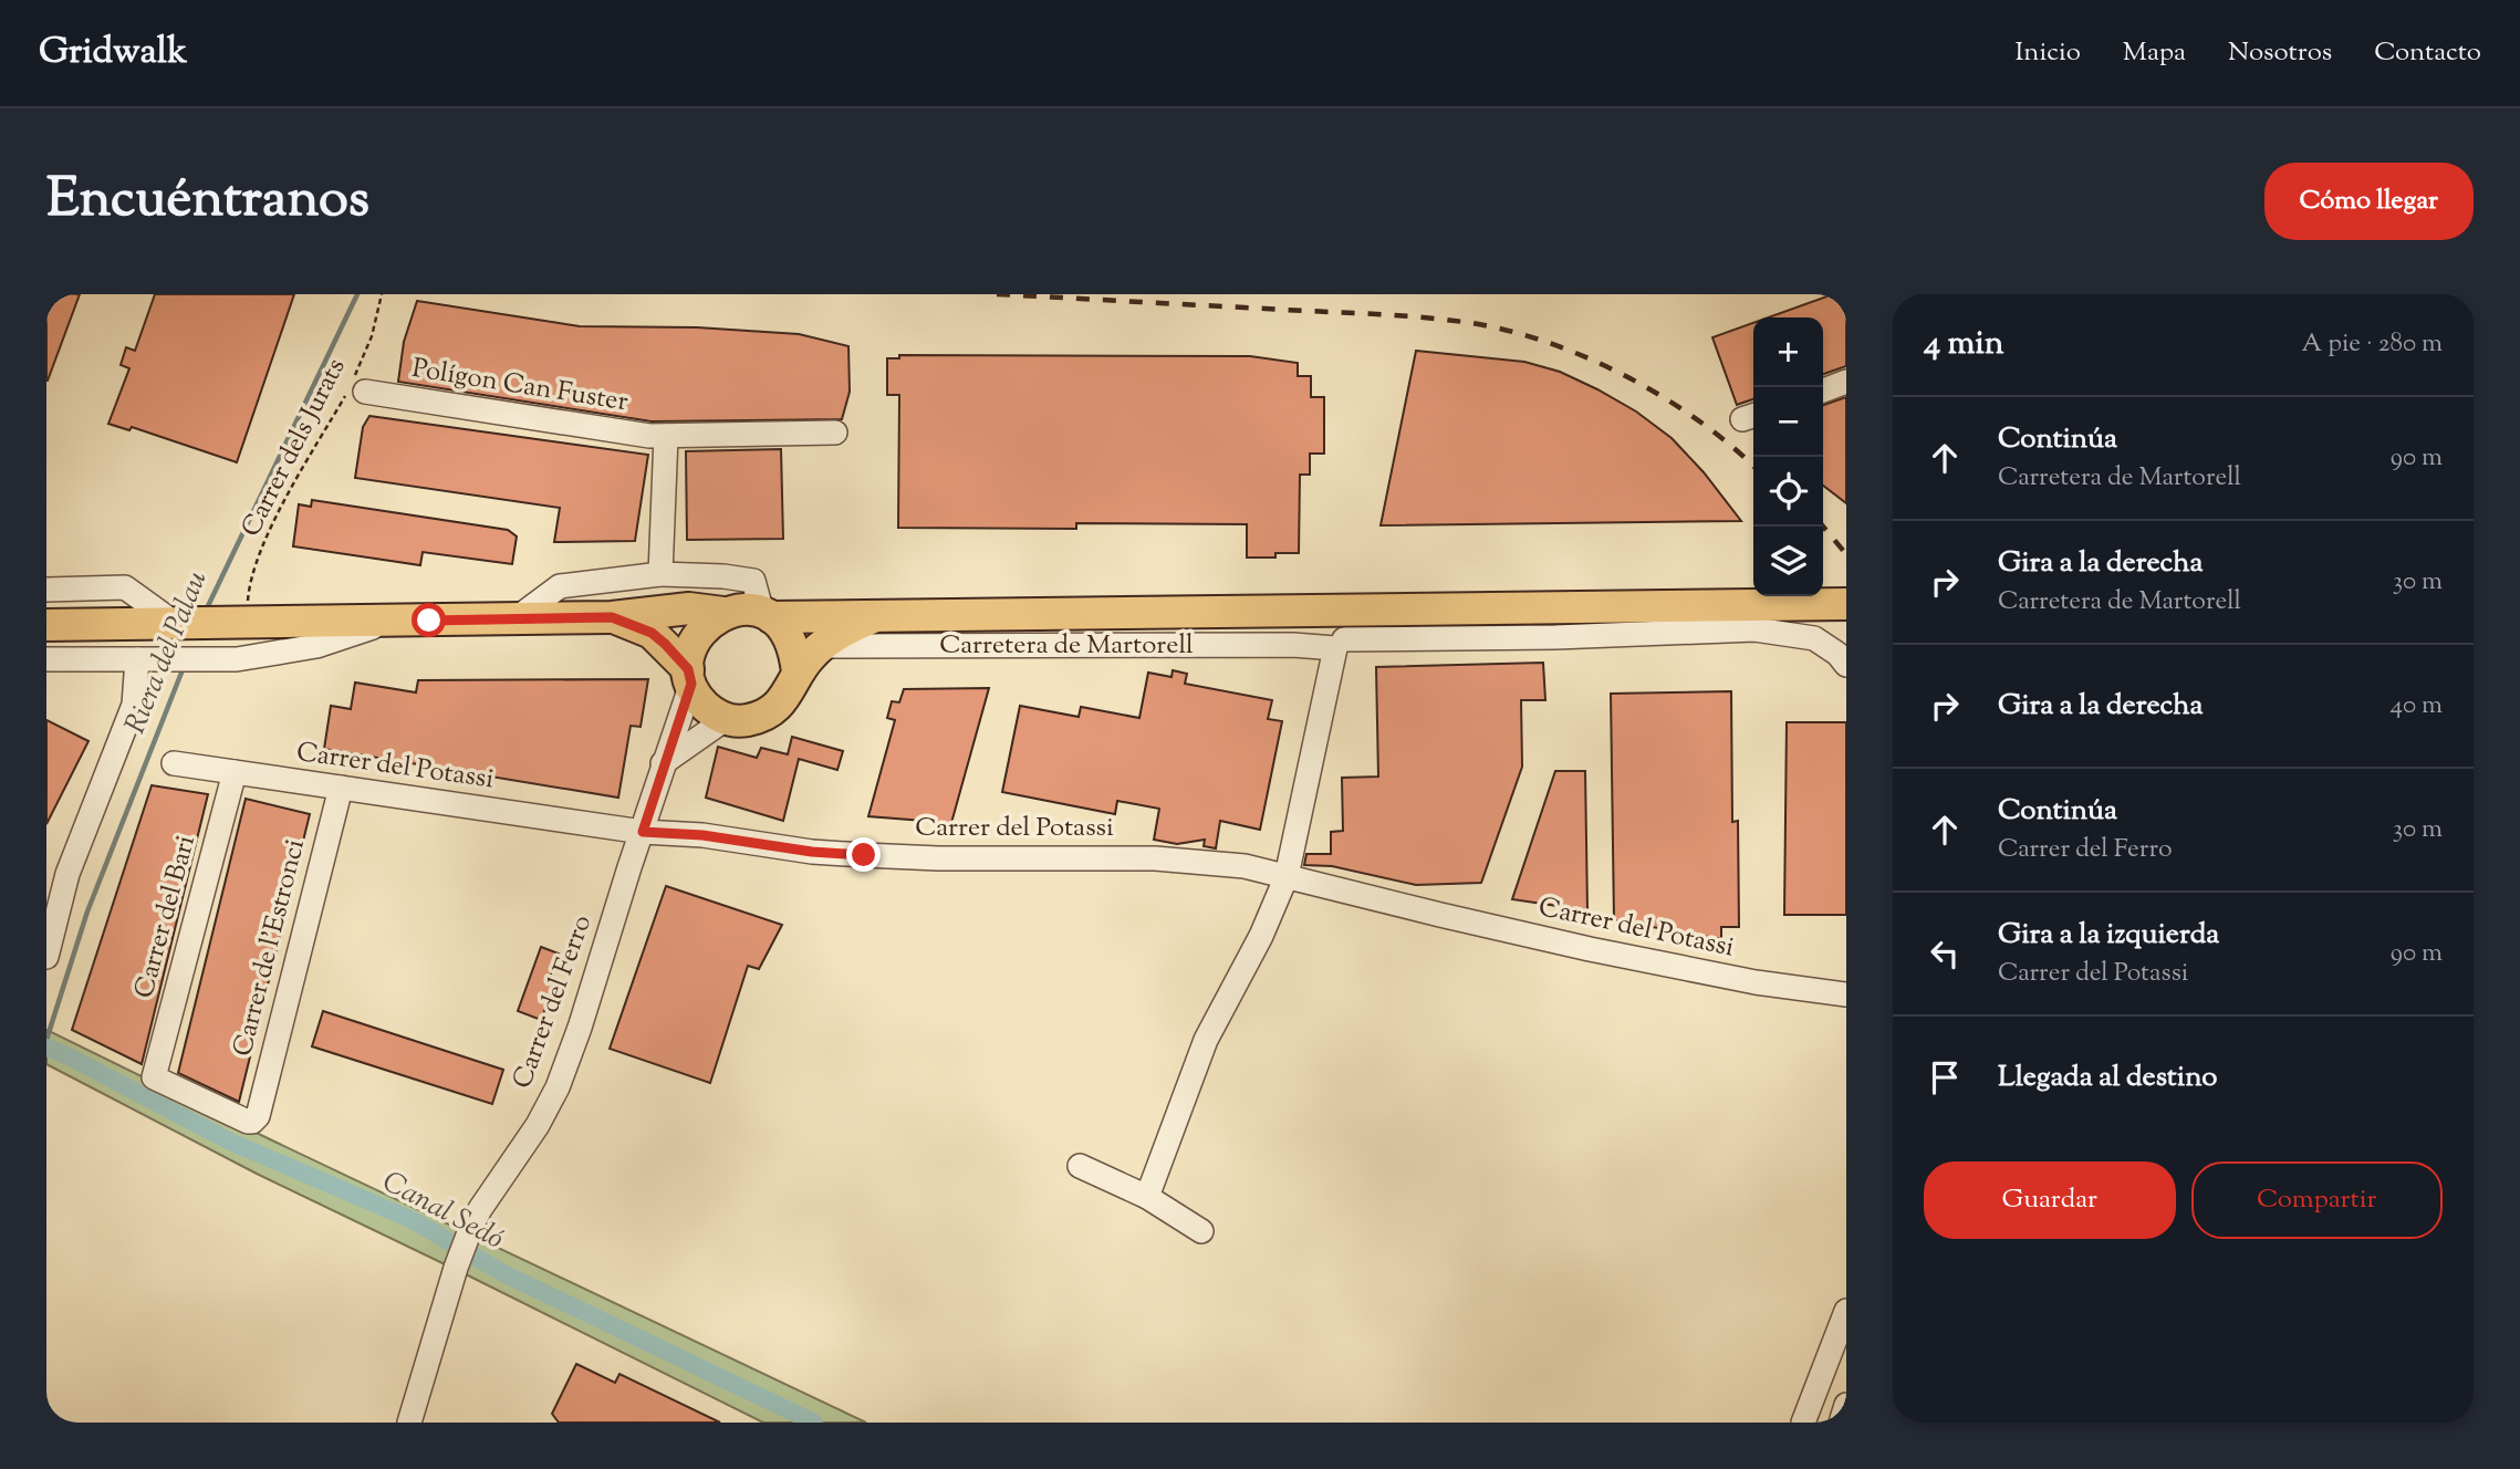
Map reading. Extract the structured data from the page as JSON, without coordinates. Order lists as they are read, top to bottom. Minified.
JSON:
{"streets":{"main road":["Carretera de Martorell"],"street":["Polígon Can Fuster","Carrer del Potassi","Carrer del Bari","Carrer de l'Estronci","Carrer del Ferro"],"path":["Carrer dels Jurats"]},"crossings":[["Polígon Can Fuster","Carrer dels Jurats"],["Carrer dels Jurats","Carretera de Martorell"],["Carretera de Martorell","Carrer del Ferro"],["Carrer del Potassi","Carrer del Bari"],["Carrer del Potassi","Carrer de l'Estronci"],["Carrer del Potassi","Carrer del Ferro"],["Carrer del Bari","Carrer de l'Estronci"]],"water":["Riera del Palau","Canal Sedó"],"page":{"header":"Gridwalk","nav":["Inicio","Mapa","Nosotros","Contacto"],"title":"Encuéntranos","buttons":["Cómo llegar",["Guardar","Compartir"]],"heading":["4 min","A pie · 280 m"],"map_buttons":["+","−"],"list":[["Continúa","Carretera de Martorell","90 m"],["Gira a la derecha","Carretera de Martorell","30 m"],["Gira a la derecha","40 m"],["Continúa","Carrer del Ferro","30 m"],["Gira a la izquierda","Carrer del Potassi","90 m"],"Llegada al destino"]}}
